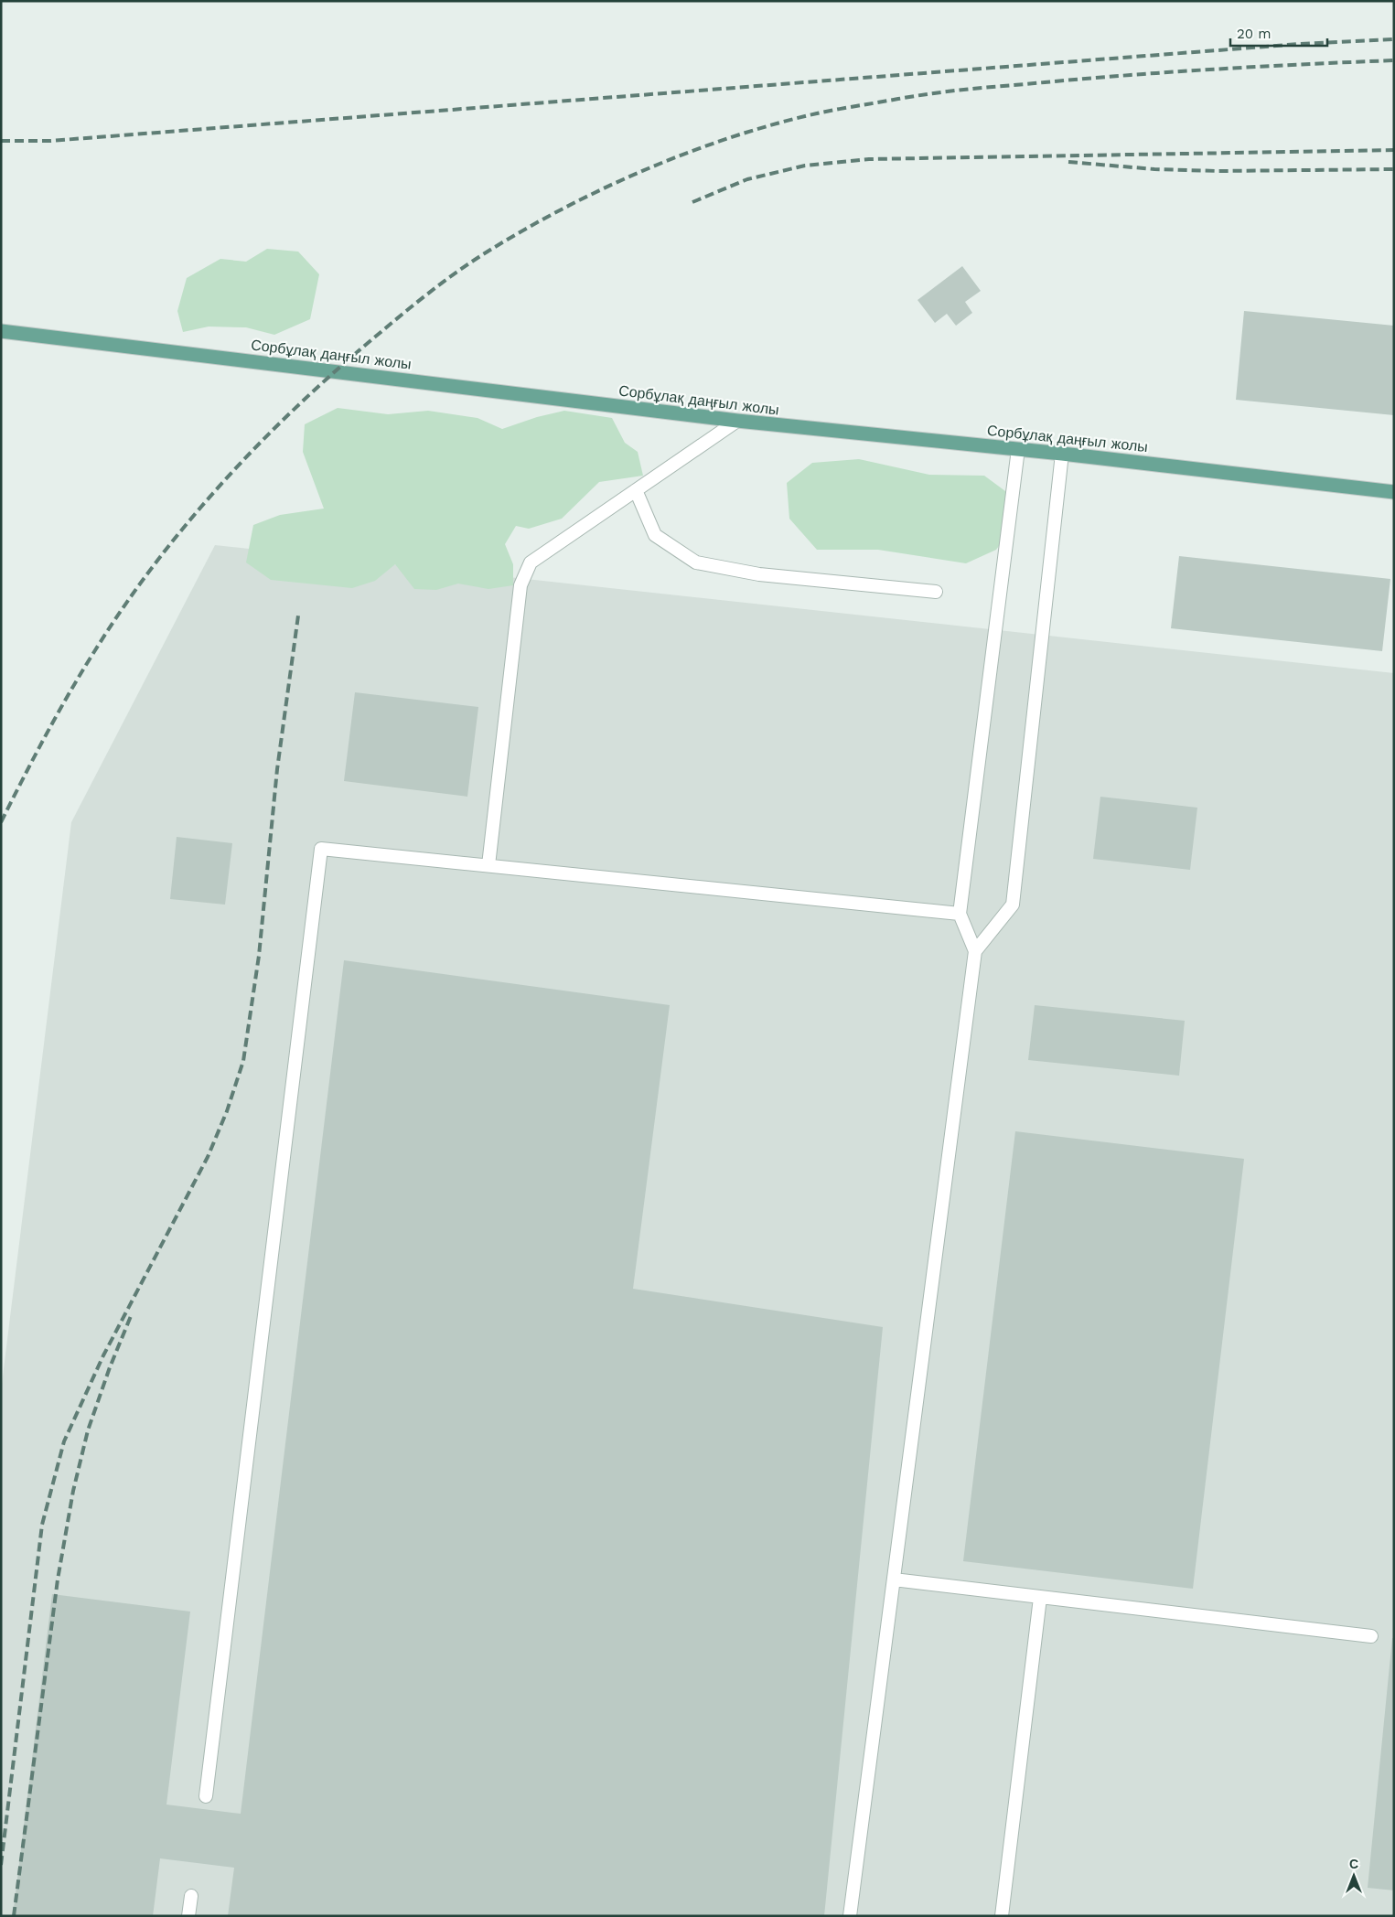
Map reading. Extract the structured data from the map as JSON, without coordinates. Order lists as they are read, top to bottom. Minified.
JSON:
{"streets":{"main road":["Сорбұлақ даңғыл жолы"]},"scale_bar":"20 m","north":"top"}
